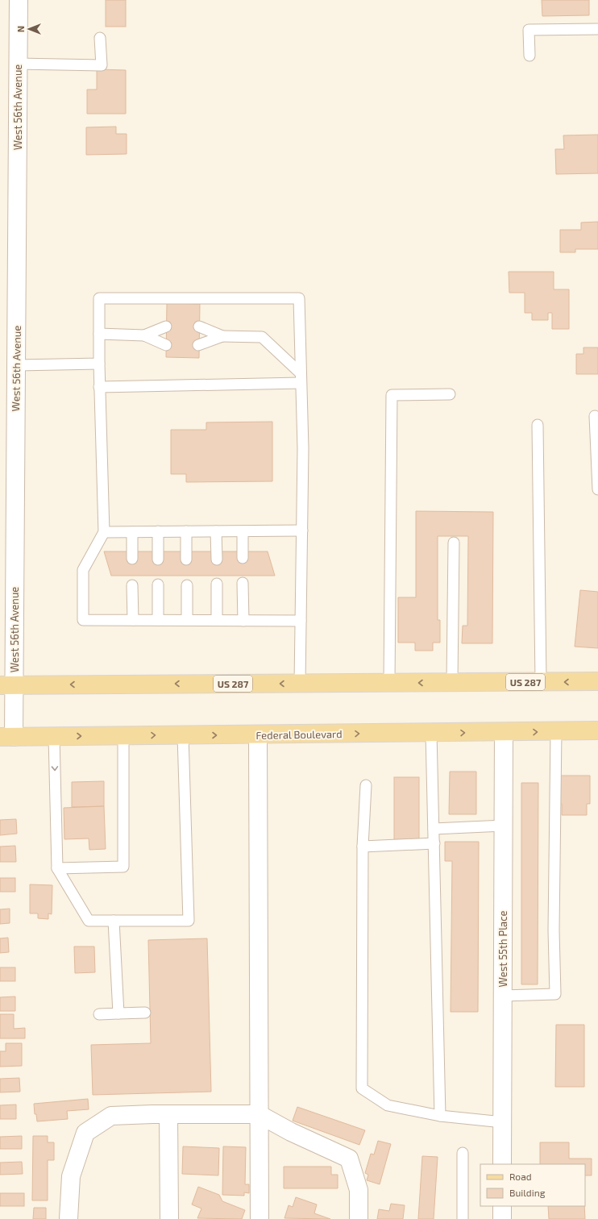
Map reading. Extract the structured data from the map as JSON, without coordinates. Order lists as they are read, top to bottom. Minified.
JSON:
{"streets":{"main road":["US 287","Federal Boulevard"],"street":["West 56th Avenue","West 55th Place"]},"crossings":[["West 56th Avenue","US 287"],["West 56th Avenue","Federal Boulevard"],["Federal Boulevard","West 55th Place"]],"legend":["Road","Building"],"north":"left"}
